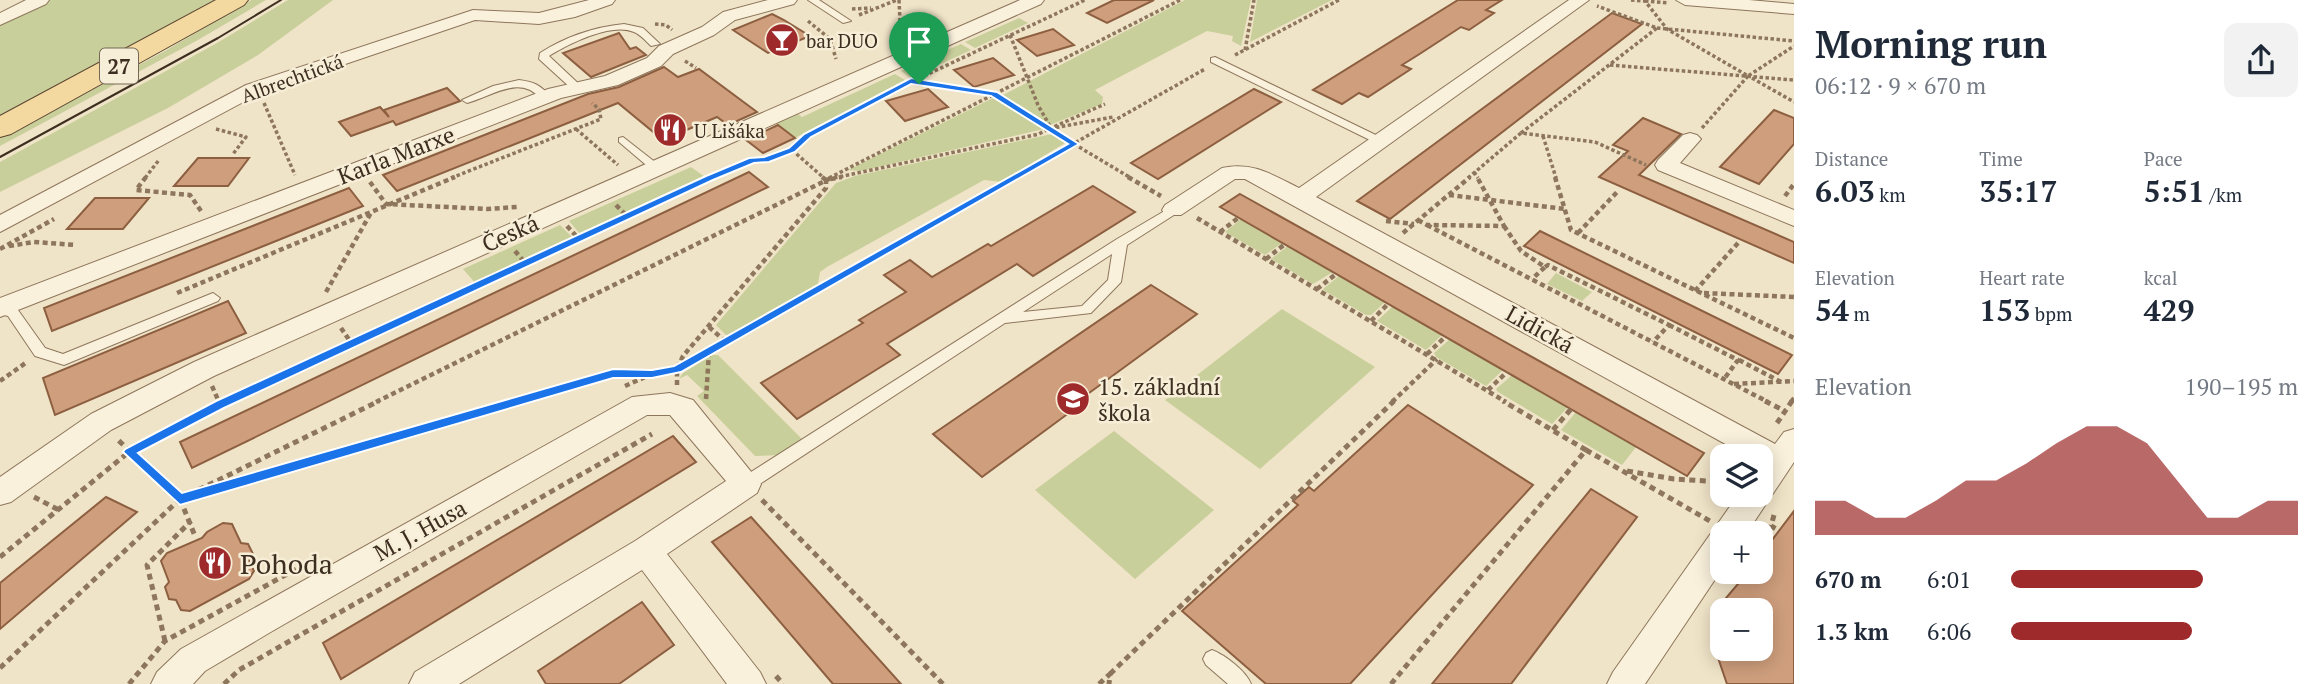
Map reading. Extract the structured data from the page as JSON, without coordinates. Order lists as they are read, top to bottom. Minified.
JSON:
{"streets":{"main road":["27"],"street":["Albrechtická","Karla Marxe","Česká","Lidická","M. J. Husa"]},"places":{"bar":["bar DUO"],"restaurant":["U Lišáka","Pohoda"],"school or university":["15. základní škola"]},"page":{"heading":["Morning run","06:12 · 9 × 670 m"],"stats":[["Distance","6.03 km"],["Time","35:17"],["Pace","5:51 /km"],["Elevation","54 m"],["Heart rate","153 bpm"],["kcal","429"]],"chart":["Elevation","190–195 m"],"map_buttons":["+","−"],"list":[{"name":"670 m","note":"6:01"},{"name":"1.3 km","note":"6:06"}]}}
